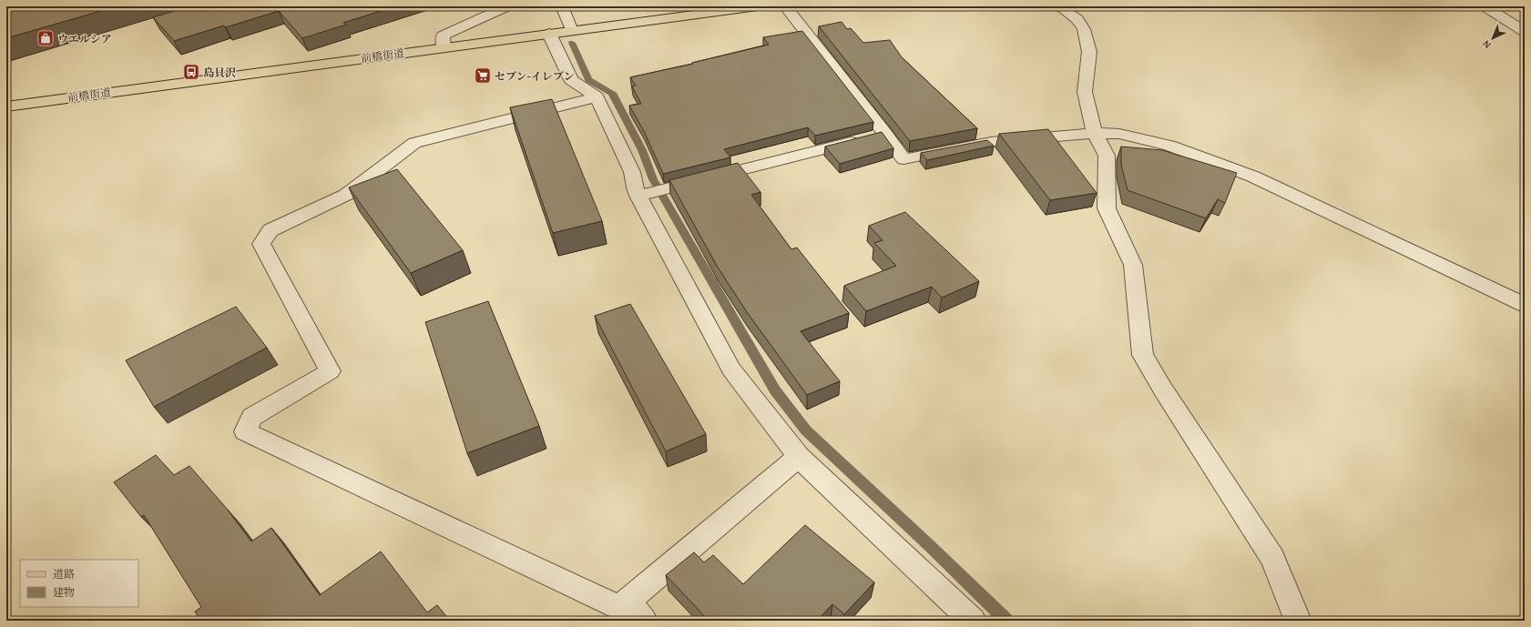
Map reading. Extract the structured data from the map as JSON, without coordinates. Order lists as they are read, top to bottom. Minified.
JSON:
{"streets":{"main road":["前橋街道"]},"places":{"shop":["ウエルシア"],"bus stop":["島貝沢"],"supermarket":["セブン-イレブン"]},"legend":["道路","建物"],"north":"bottom left"}
